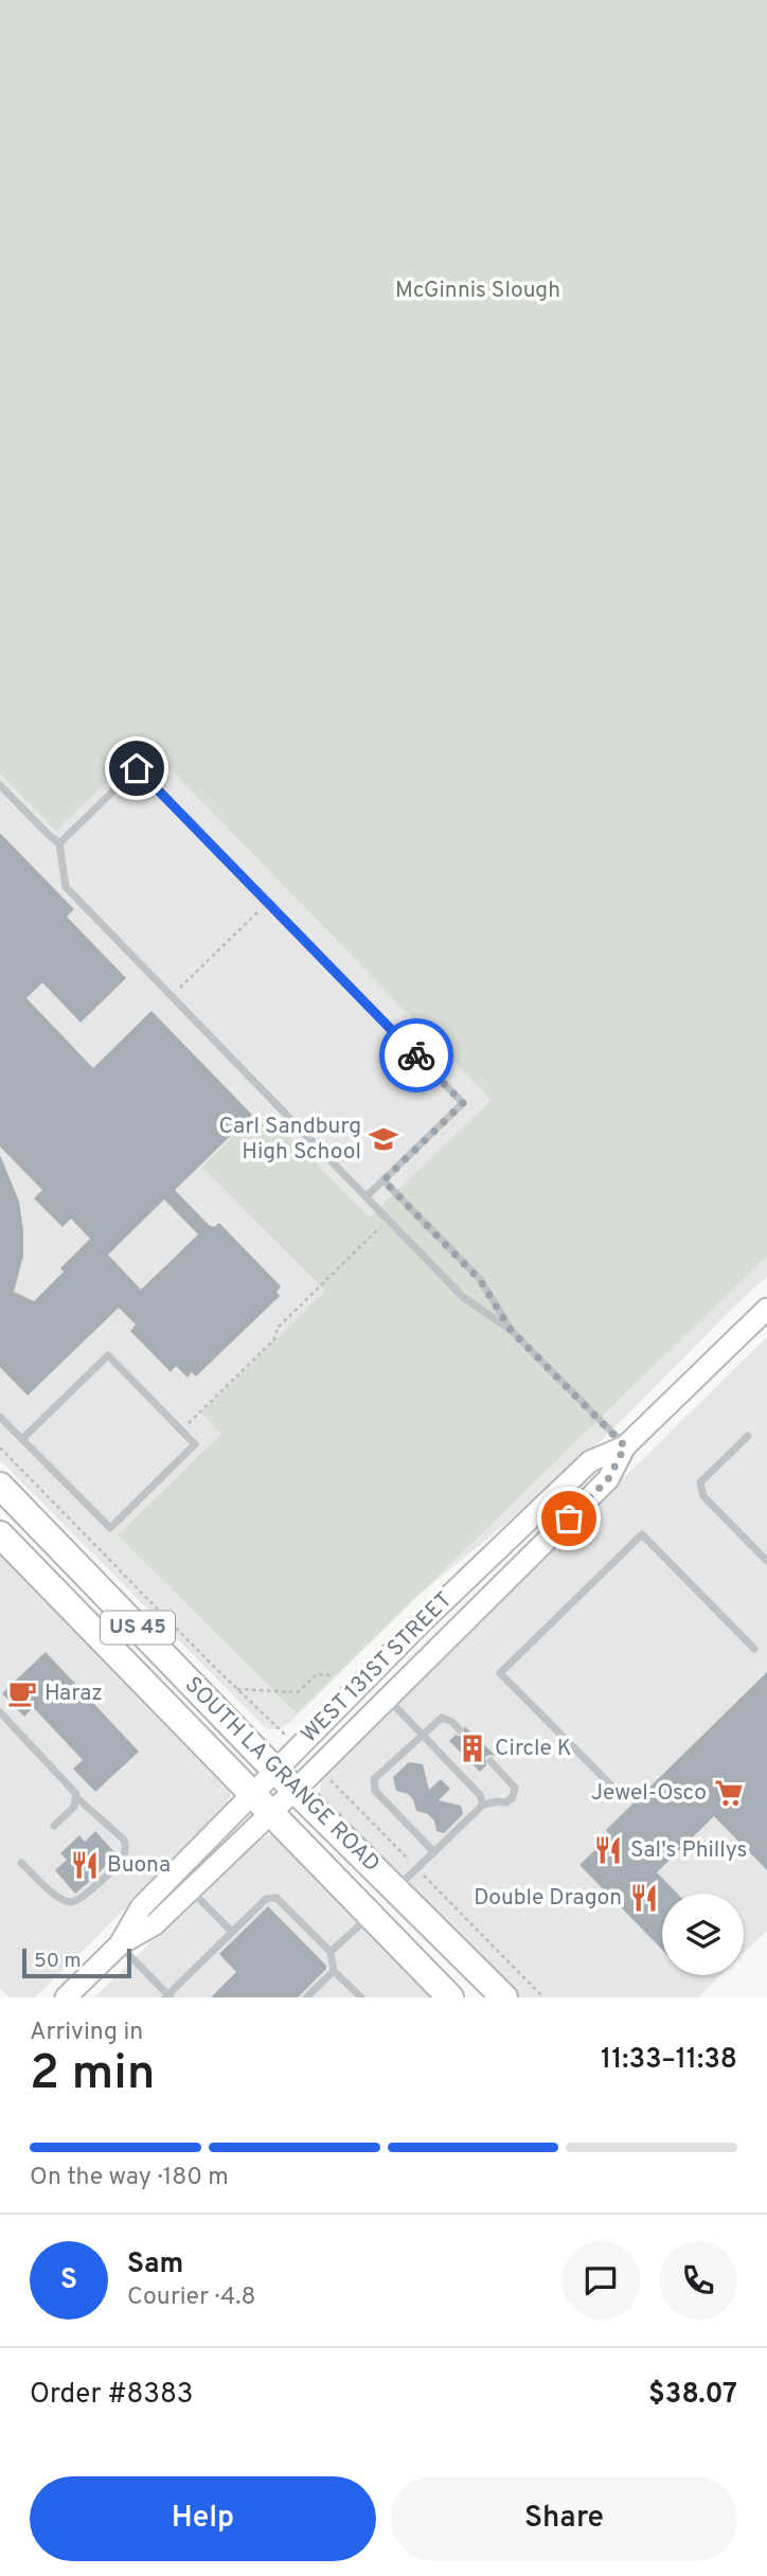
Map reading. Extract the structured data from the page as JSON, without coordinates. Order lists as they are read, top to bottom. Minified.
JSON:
{"streets":{"highway":["US 45","SOUTH LA GRANGE ROAD"],"street":["WEST 131ST STREET"]},"crossings":[["WEST 131ST STREET","SOUTH LA GRANGE ROAD"]],"parks":["McGinnis Slough"],"places":{"school or university":["Carl Sandburg High School"],"cafe":["Haraz"],"building":["Circle K"],"supermarket":["Jewel-Osco"],"restaurant":["Sal's Phillys","Buona","Double Dragon"]},"scale_bar":"50 m","page":{"scale":"50 m","heading":["2 min","Arriving in","11:33–11:38"],"panel":["Sam","Courier · 4.8","Order #8383","$38.07"],"bar":"On the way · 180 m","round":"S","buttons":["Help","Share"]}}
